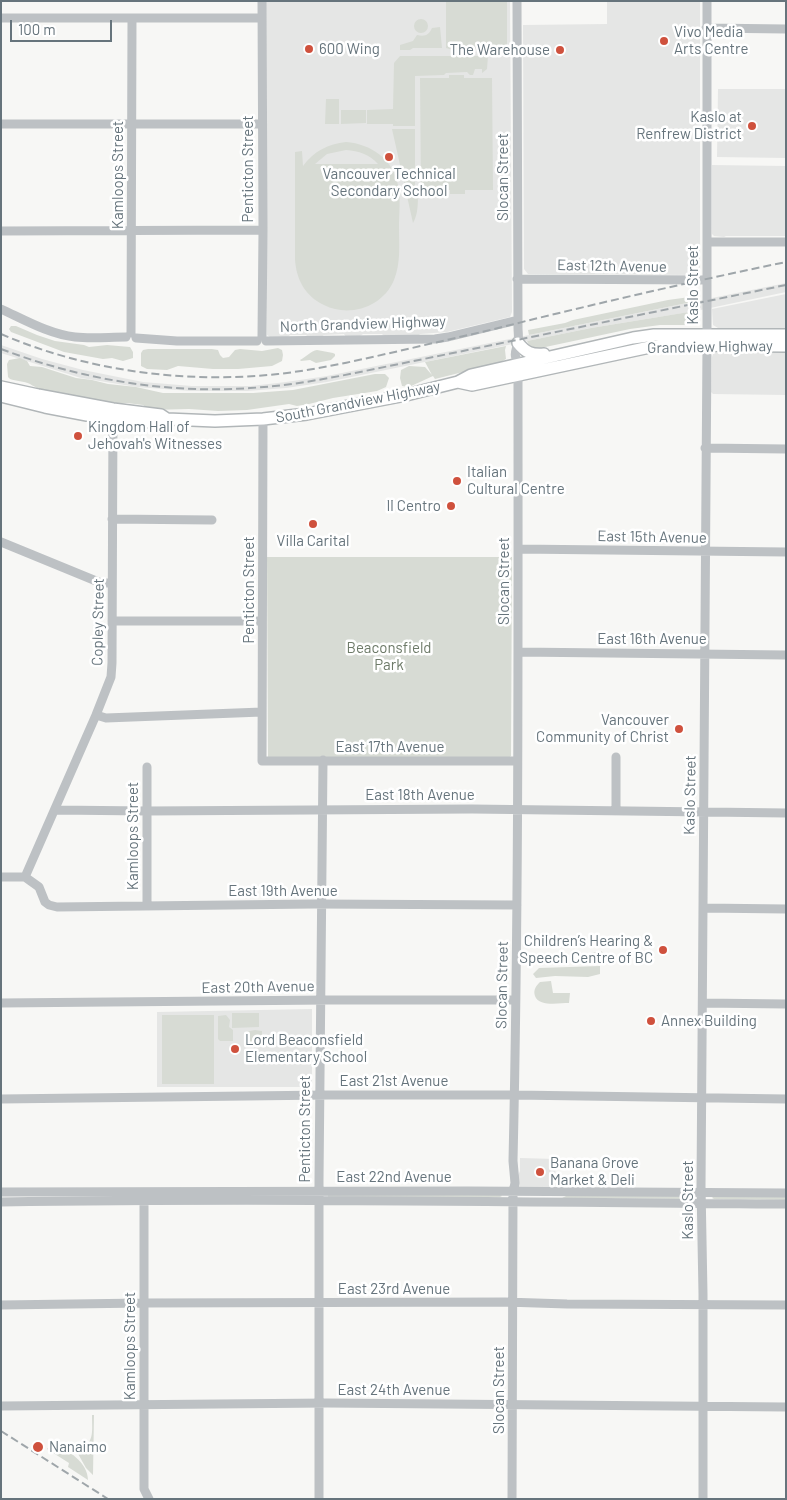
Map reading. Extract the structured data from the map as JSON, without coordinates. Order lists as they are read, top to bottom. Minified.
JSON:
{"streets":{"main road":["Grandview Highway","South Grandview Highway"],"street":["Penticton Street","Kamloops Street","Slocan Street","East 12th Avenue","Kaslo Street","North Grandview Highway","East 15th Avenue","Copley Street","East 16th Avenue","East 17th Avenue","East 18th Avenue","East 19th Avenue","East 20th Avenue","East 21st Avenue","East 22nd Avenue","East 23rd Avenue","East 24th Avenue"]},"crossings":[["Penticton Street","North Grandview Highway"],["Penticton Street","South Grandview Highway"],["Penticton Street","East 17th Avenue"],["Penticton Street","East 18th Avenue"],["Penticton Street","East 19th Avenue"],["Penticton Street","East 20th Avenue"],["Penticton Street","East 21st Avenue"],["Penticton Street","East 22nd Avenue"],["Penticton Street","East 23rd Avenue"],["Penticton Street","East 24th Avenue"],["Kamloops Street","North Grandview Highway"],["Kamloops Street","East 18th Avenue"],["Kamloops Street","East 19th Avenue"],["Kamloops Street","East 22nd Avenue"],["Kamloops Street","East 23rd Avenue"],["Kamloops Street","East 24th Avenue"],["Slocan Street","East 12th Avenue"],["Slocan Street","North Grandview Highway"],["Slocan Street","South Grandview Highway"],["Slocan Street","East 15th Avenue"],["Slocan Street","East 16th Avenue"],["Slocan Street","East 17th Avenue"],["Slocan Street","East 18th Avenue"],["Slocan Street","East 19th Avenue"],["Slocan Street","East 20th Avenue"],["Slocan Street","East 21st Avenue"],["Slocan Street","East 22nd Avenue"],["Slocan Street","East 23rd Avenue"],["Slocan Street","East 24th Avenue"],["East 12th Avenue","Kaslo Street"],["Kaslo Street","Grandview Highway"],["Kaslo Street","East 15th Avenue"],["Kaslo Street","East 16th Avenue"],["Kaslo Street","East 18th Avenue"],["Kaslo Street","East 21st Avenue"],["Kaslo Street","East 22nd Avenue"],["Kaslo Street","East 23rd Avenue"],["Kaslo Street","East 24th Avenue"],["Grandview Highway","South Grandview Highway"],["South Grandview Highway","Copley Street"],["Copley Street","East 18th Avenue"],["Copley Street","East 19th Avenue"]],"parks":["Beaconsfield Park"],"places":["Vivo Media Arts Centre","600 Wing","The Warehouse","Kaslo at Renfrew District","Vancouver Technical Secondary School","Kingdom Hall of Jehovah's Witnesses","Italian Cultural Centre","Il Centro","Villa Carital","Vancouver Community of Christ","Children’s Hearing & Speech Centre of BC","Annex Building","Lord Beaconsfield Elementary School","Banana Grove Market & Deli","Nanaimo"],"scale_bar":"100 m"}
